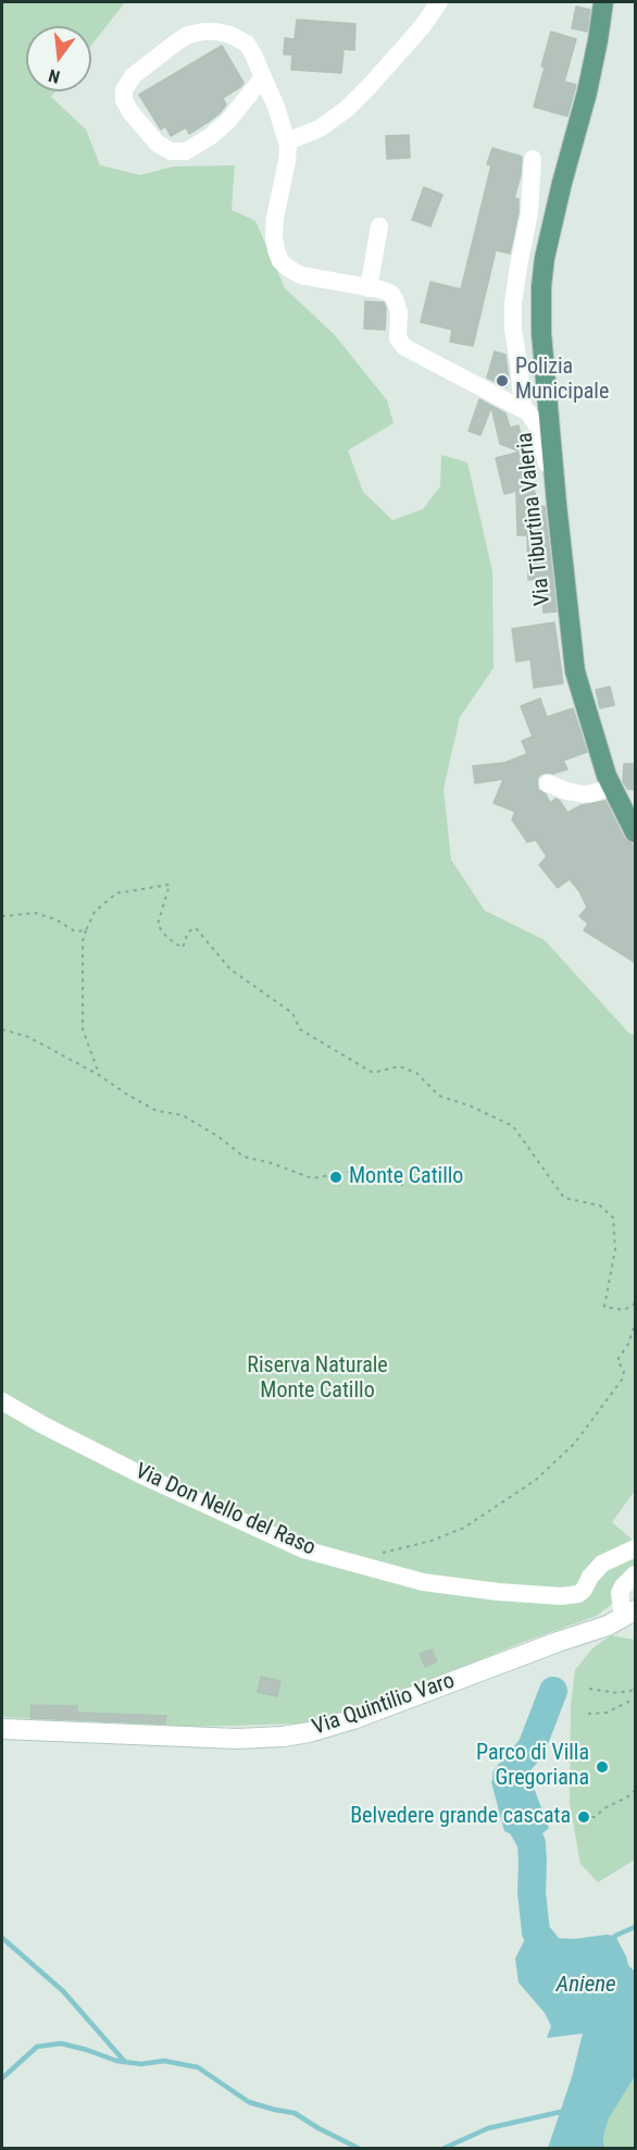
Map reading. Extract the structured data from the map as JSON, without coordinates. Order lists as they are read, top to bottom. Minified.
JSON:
{"streets":{"main road":["Via Tiburtina Valeria","Via Quintilio Varo"],"street":["Via Don Nello del Raso"]},"water":["Aniene"],"parks":["Riserva Naturale Monte Catillo"],"places":["Polizia Municipale","Monte Catillo","Parco di Villa Gregoriana","Belvedere grande cascata"],"north":"bottom"}
